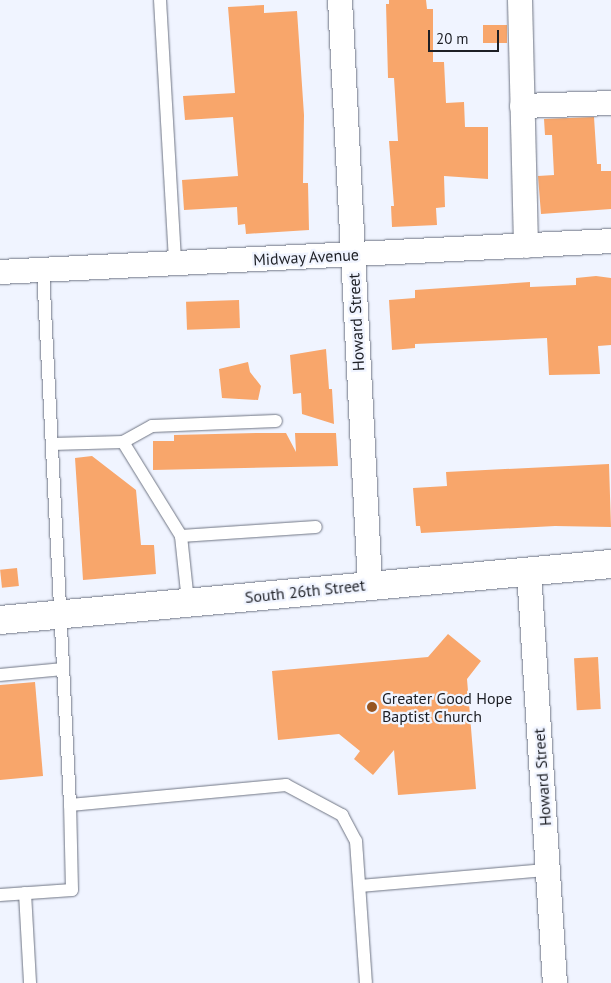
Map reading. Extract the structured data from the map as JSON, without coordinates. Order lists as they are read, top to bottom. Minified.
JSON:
{"streets":{"street":["Midway Avenue","Howard Street","South 26th Street"]},"crossings":[["Midway Avenue","Howard Street"],["Howard Street","South 26th Street"]],"places":["Greater Good Hope Baptist Church"],"scale_bar":"20 m"}
